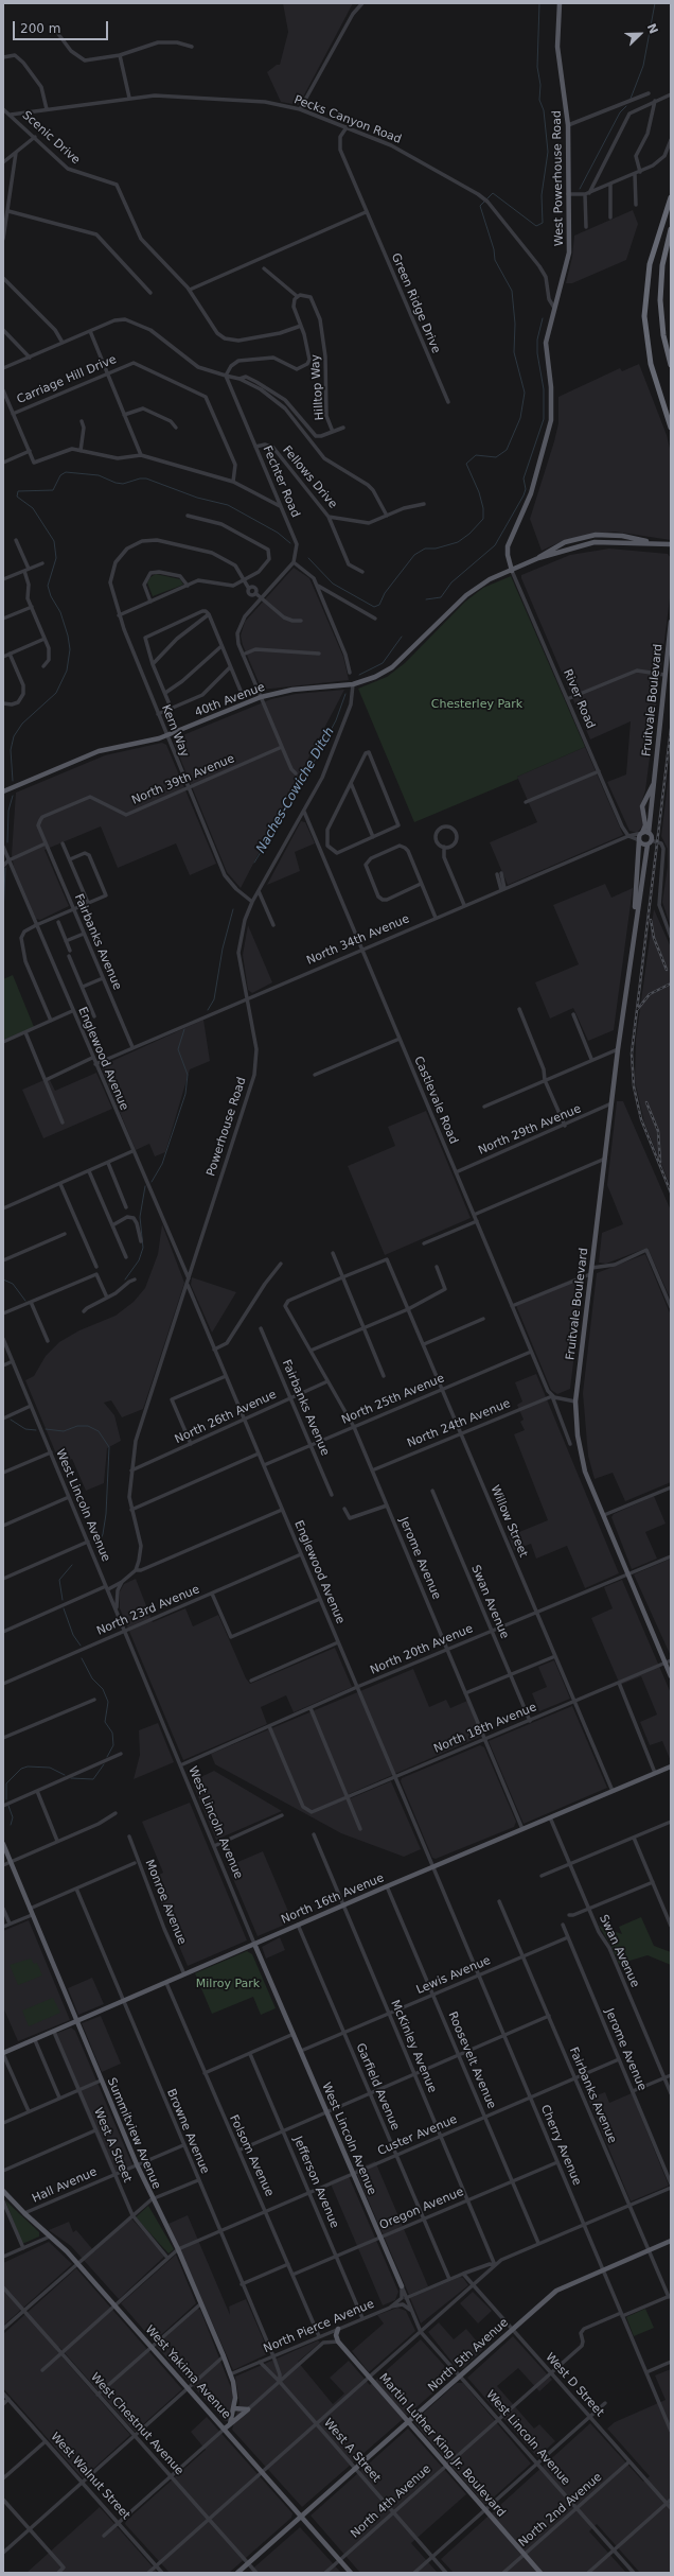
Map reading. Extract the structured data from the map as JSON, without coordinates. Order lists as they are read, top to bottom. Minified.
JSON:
{"streets":{"main road":["West Powerhouse Road","40th Avenue","Fruitvale Boulevard","West Lincoln Avenue","North 16th Avenue","Summitview Avenue","North 5th Avenue","West Yakima Avenue","Martin Luther King Jr. Boulevard"],"street":["Pecks Canyon Road","Scenic Drive","Green Ridge Drive","Carriage Hill Drive","Hilltop Way","Fellows Drive","Fechter Road","River Road","Kern Way","North 39th Avenue","North 34th Avenue","Fairbanks Avenue","Englewood Avenue","Castlevale Road","Powerhouse Road","North 29th Avenue","North 25th Avenue","North 26th Avenue","North 24th Avenue","Willow Street","Jerome Avenue","Swan Avenue","North 23rd Avenue","North 20th Avenue","North 18th Avenue","Monroe Avenue","Lewis Avenue","McKinley Avenue","Roosevelt Avenue","Garfield Avenue","Browne Avenue","Custer Avenue","West A Street","Cherry Avenue","Folsom Avenue","Jefferson Avenue","Hall Avenue","Oregon Avenue","North Pierce Avenue","West D Street","West Chestnut Avenue","West Walnut Street","North 4th Avenue","North 2nd Avenue"]},"crossings":[["Pecks Canyon Road","Scenic Drive"],["Pecks Canyon Road","West Powerhouse Road"],["Pecks Canyon Road","Green Ridge Drive"],["West Powerhouse Road","River Road"],["West Powerhouse Road","40th Avenue"],["Fellows Drive","Fechter Road"],["River Road","40th Avenue"],["River Road","North 34th Avenue"],["40th Avenue","Kern Way"],["40th Avenue","Powerhouse Road"],["Fruitvale Boulevard","North 29th Avenue"],["Fruitvale Boulevard","North 20th Avenue"],["Fruitvale Boulevard","North 18th Avenue"],["Kern Way","North 39th Avenue"],["Kern Way","Powerhouse Road"],["North 39th Avenue","Fairbanks Avenue"],["North 34th Avenue","Fairbanks Avenue"],["North 34th Avenue","Englewood Avenue"],["North 34th Avenue","Castlevale Road"],["North 34th Avenue","Powerhouse Road"],["Fairbanks Avenue","North 25th Avenue"],["Fairbanks Avenue","North 26th Avenue"],["Fairbanks Avenue","Lewis Avenue"],["Fairbanks Avenue","Custer Avenue"],["Fairbanks Avenue","North 5th Avenue"],["Fairbanks Avenue","North 4th Avenue"],["Englewood Avenue","Powerhouse Road"],["Englewood Avenue","North 25th Avenue"],["Englewood Avenue","North 26th Avenue"],["Englewood Avenue","North 23rd Avenue"],["Englewood Avenue","North 20th Avenue"],["Englewood Avenue","North 18th Avenue"],["Englewood Avenue","North 16th Avenue"],["Englewood Avenue","Cherry Avenue"],["Castlevale Road","Powerhouse Road"],["Castlevale Road","North 29th Avenue"],["Castlevale Road","North 25th Avenue"],["Castlevale Road","North 24th Avenue"],["Powerhouse Road","North 26th Avenue"],["North 25th Avenue","Willow Street"],["North 25th Avenue","Jerome Avenue"],["North 26th Avenue","Jerome Avenue"],["North 24th Avenue","Willow Street"],["North 24th Avenue","Jerome Avenue"],["West Lincoln Avenue","North 23rd Avenue"],["West Lincoln Avenue","North 20th Avenue"],["West Lincoln Avenue","North 16th Avenue"],["West Lincoln Avenue","Lewis Avenue"],["West Lincoln Avenue","Custer Avenue"],["West Lincoln Avenue","Oregon Avenue"],["West Lincoln Avenue","North Pierce Avenue"],["West Lincoln Avenue","North 5th Avenue"],["West Lincoln Avenue","North 4th Avenue"],["West Lincoln Avenue","North 2nd Avenue"],["Willow Street","Jerome Avenue"],["Willow Street","North 20th Avenue"],["Willow Street","North 18th Avenue"],["Willow Street","North 16th Avenue"],["Jerome Avenue","North 20th Avenue"],["Jerome Avenue","North 18th Avenue"],["Jerome Avenue","North 16th Avenue"],["Jerome Avenue","Lewis Avenue"],["Jerome Avenue","Custer Avenue"],["Swan Avenue","North 20th Avenue"],["Swan Avenue","North 18th Avenue"],["Swan Avenue","North 16th Avenue"],["North 20th Avenue","North 18th Avenue"],["North 16th Avenue","Monroe Avenue"],["North 16th Avenue","McKinley Avenue"],["North 16th Avenue","Roosevelt Avenue"],["North 16th Avenue","Garfield Avenue"],["North 16th Avenue","Browne Avenue"],["North 16th Avenue","Summitview Avenue"],["North 16th Avenue","West A Street"],["North 16th Avenue","Cherry Avenue"],["North 16th Avenue","Folsom Avenue"],["Lewis Avenue","McKinley Avenue"],["Lewis Avenue","Roosevelt Avenue"],["Lewis Avenue","Garfield Avenue"],["Lewis Avenue","Cherry Avenue"],["McKinley Avenue","Custer Avenue"],["McKinley Avenue","Oregon Avenue"],["Roosevelt Avenue","Custer Avenue"],["Roosevelt Avenue","Oregon Avenue"],["Garfield Avenue","Custer Avenue"],["Garfield Avenue","Oregon Avenue"],["Browne Avenue","Custer Avenue"],["Browne Avenue","West A Street"],["Browne Avenue","Hall Avenue"],["Browne Avenue","North Pierce Avenue"],["Summitview Avenue","Custer Avenue"],["Summitview Avenue","Hall Avenue"],["Summitview Avenue","North Pierce Avenue"],["Summitview Avenue","West Yakima Avenue"],["Custer Avenue","West A Street"],["Custer Avenue","Cherry Avenue"],["Custer Avenue","Folsom Avenue"],["Custer Avenue","Jefferson Avenue"],["Custer Avenue","West Yakima Avenue"],["Custer Avenue","West Chestnut Avenue"],["West A Street","Hall Avenue"],["West A Street","North Pierce Avenue"],["West A Street","North 5th Avenue"],["West A Street","North 4th Avenue"],["Cherry Avenue","Oregon Avenue"],["Cherry Avenue","North 5th Avenue"],["Cherry Avenue","North 4th Avenue"],["Folsom Avenue","Oregon Avenue"],["Folsom Avenue","North Pierce Avenue"],["Jefferson Avenue","Oregon Avenue"],["Jefferson Avenue","North Pierce Avenue"],["Hall Avenue","West Yakima Avenue"],["North 5th Avenue","West Yakima Avenue"],["North 5th Avenue","West D Street"],["North 5th Avenue","West Chestnut Avenue"],["North 5th Avenue","Martin Luther King Jr. Boulevard"],["West Yakima Avenue","North 4th Avenue"],["West D Street","North 4th Avenue"],["West D Street","North 2nd Avenue"],["Martin Luther King Jr. Boulevard","North 4th Avenue"],["Martin Luther King Jr. Boulevard","North 2nd Avenue"]],"water":["Naches-Cowiche Ditch"],"parks":["Chesterley Park","Milroy Park"],"scale_bar":"200 m","north":"top right"}
